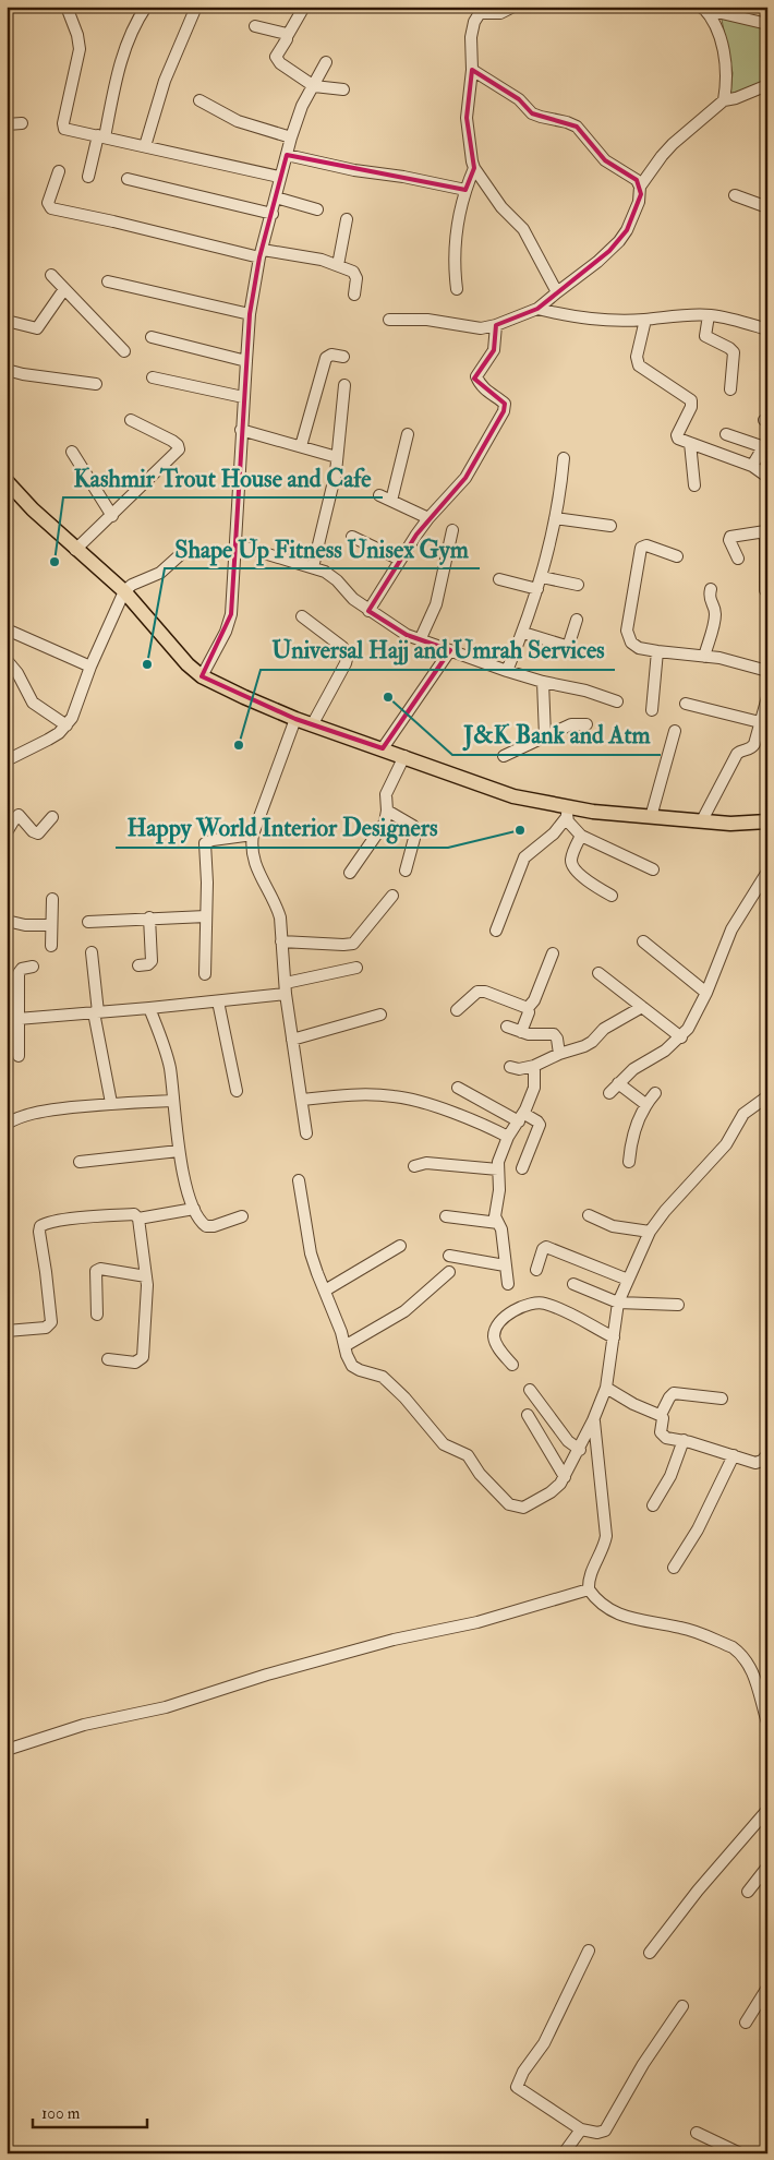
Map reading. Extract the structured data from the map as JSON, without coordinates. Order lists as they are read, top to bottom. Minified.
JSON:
{"places":["Kashmir Trout House and Cafe","Shape Up Fitness Unisex Gym","J&K Bank and Atm","Universal Hajj and Umrah Services","Happy World Interior Designers"],"scale_bar":"100 m"}
